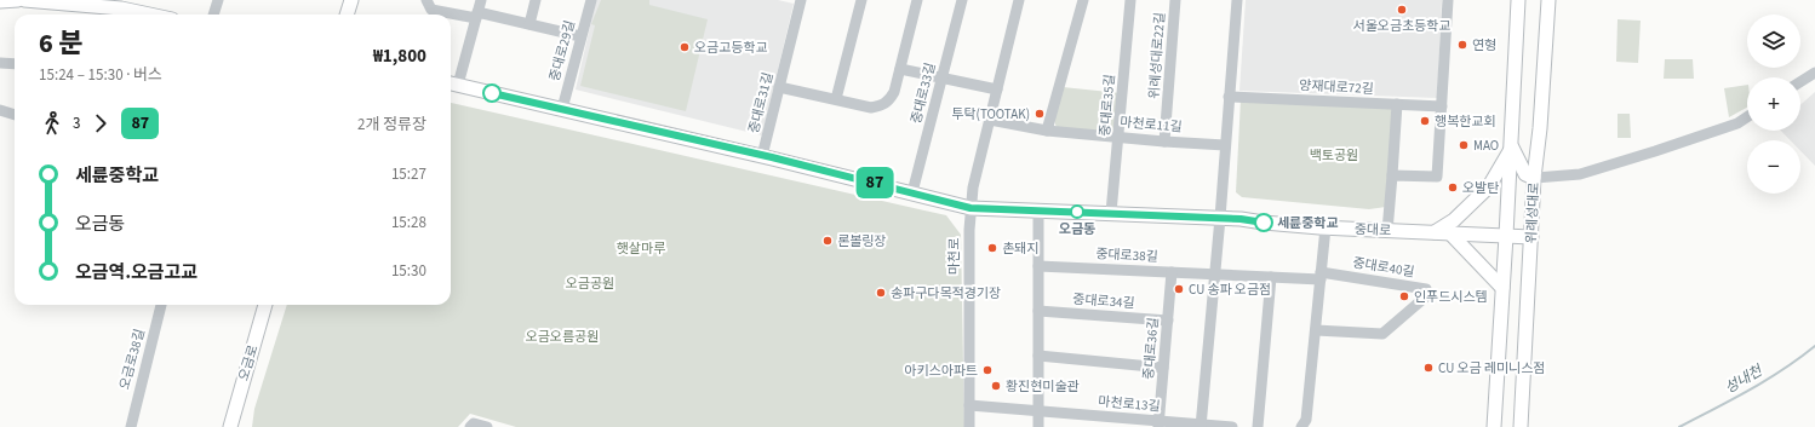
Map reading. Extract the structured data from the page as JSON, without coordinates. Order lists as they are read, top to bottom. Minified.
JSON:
{"streets":{"main road":["위례성대로","중대로","오금로"],"street":["중대로29길","위례성대로22길","양재대로72길","중대로33길","중대로31길","중대로35길","마천로11길","중대로38길","마천로","중대로40길","중대로34길","중대로36길","오금로38길","마천로13길"]},"crossings":[["중대로29길","중대로"],["위례성대로22길","마천로11길"],["중대로33길","중대로"],["중대로31길","중대로"],["중대로35길","마천로11길"],["중대로35길","중대로"],["마천로11길","마천로"],["위례성대로","중대로"],["중대로","마천로"],["중대로38길","중대로40길"],["중대로38길","중대로36길"],["마천로","마천로13길"],["중대로34길","중대로36길"],["중대로36길","마천로13길"]],"water":["성내천"],"parks":["백토공원","햇살마루","오금공원","오금오름공원"],"places":["서울오금초등학교","연형","오금고등학교","투탁(TOOTAK)","행복한교회","MAO","오발탄","오금동","세륜중학교","론볼링장","촌돼지","CU 송파 오금점","송파구다목적경기장","인푸드시스템","CU 오금 레미니스점","아키스아파트","황진현미술관"],"lines":["bus line 87"],"page":{"on_map":"87","map_buttons":["+","−"],"heading":["6 분","15:24 – 15:30 · 버스","₩1,800"],"legs":["3","87","2개 정류장"],"list":[{"name":"세륜중학교","value":"15:27"},{"name":"오금동","value":"15:28"},{"name":"오금역.오금고교","value":"15:30"}]}}
